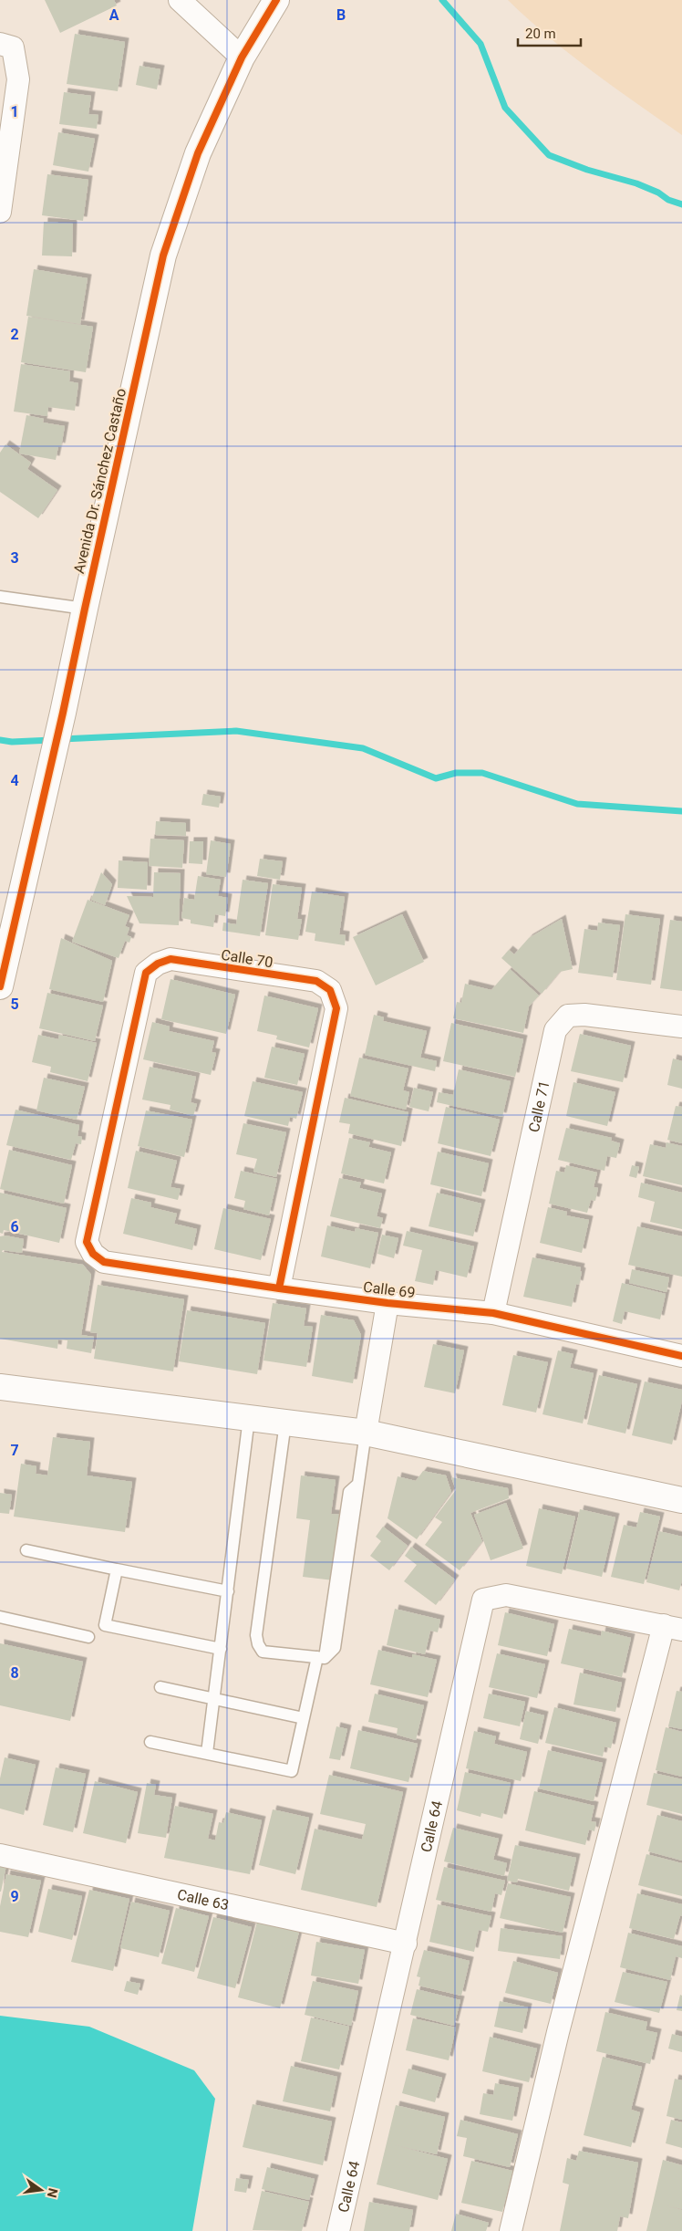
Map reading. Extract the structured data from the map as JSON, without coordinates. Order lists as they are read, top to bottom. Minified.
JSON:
{"streets":{"street":["Avenida Dr. Sánchez Castaño","Calle 70","Calle 71","Calle 69","Calle 64","Calle 63"]},"crossings":[["Calle 70","Calle 69"],["Calle 71","Calle 69"],["Calle 64","Calle 63"]],"scale_bar":"20 m","north":"right","grid":{"columns":["A","B"],"rows":["1","2","3","4","5","6","7","8","9"]}}
